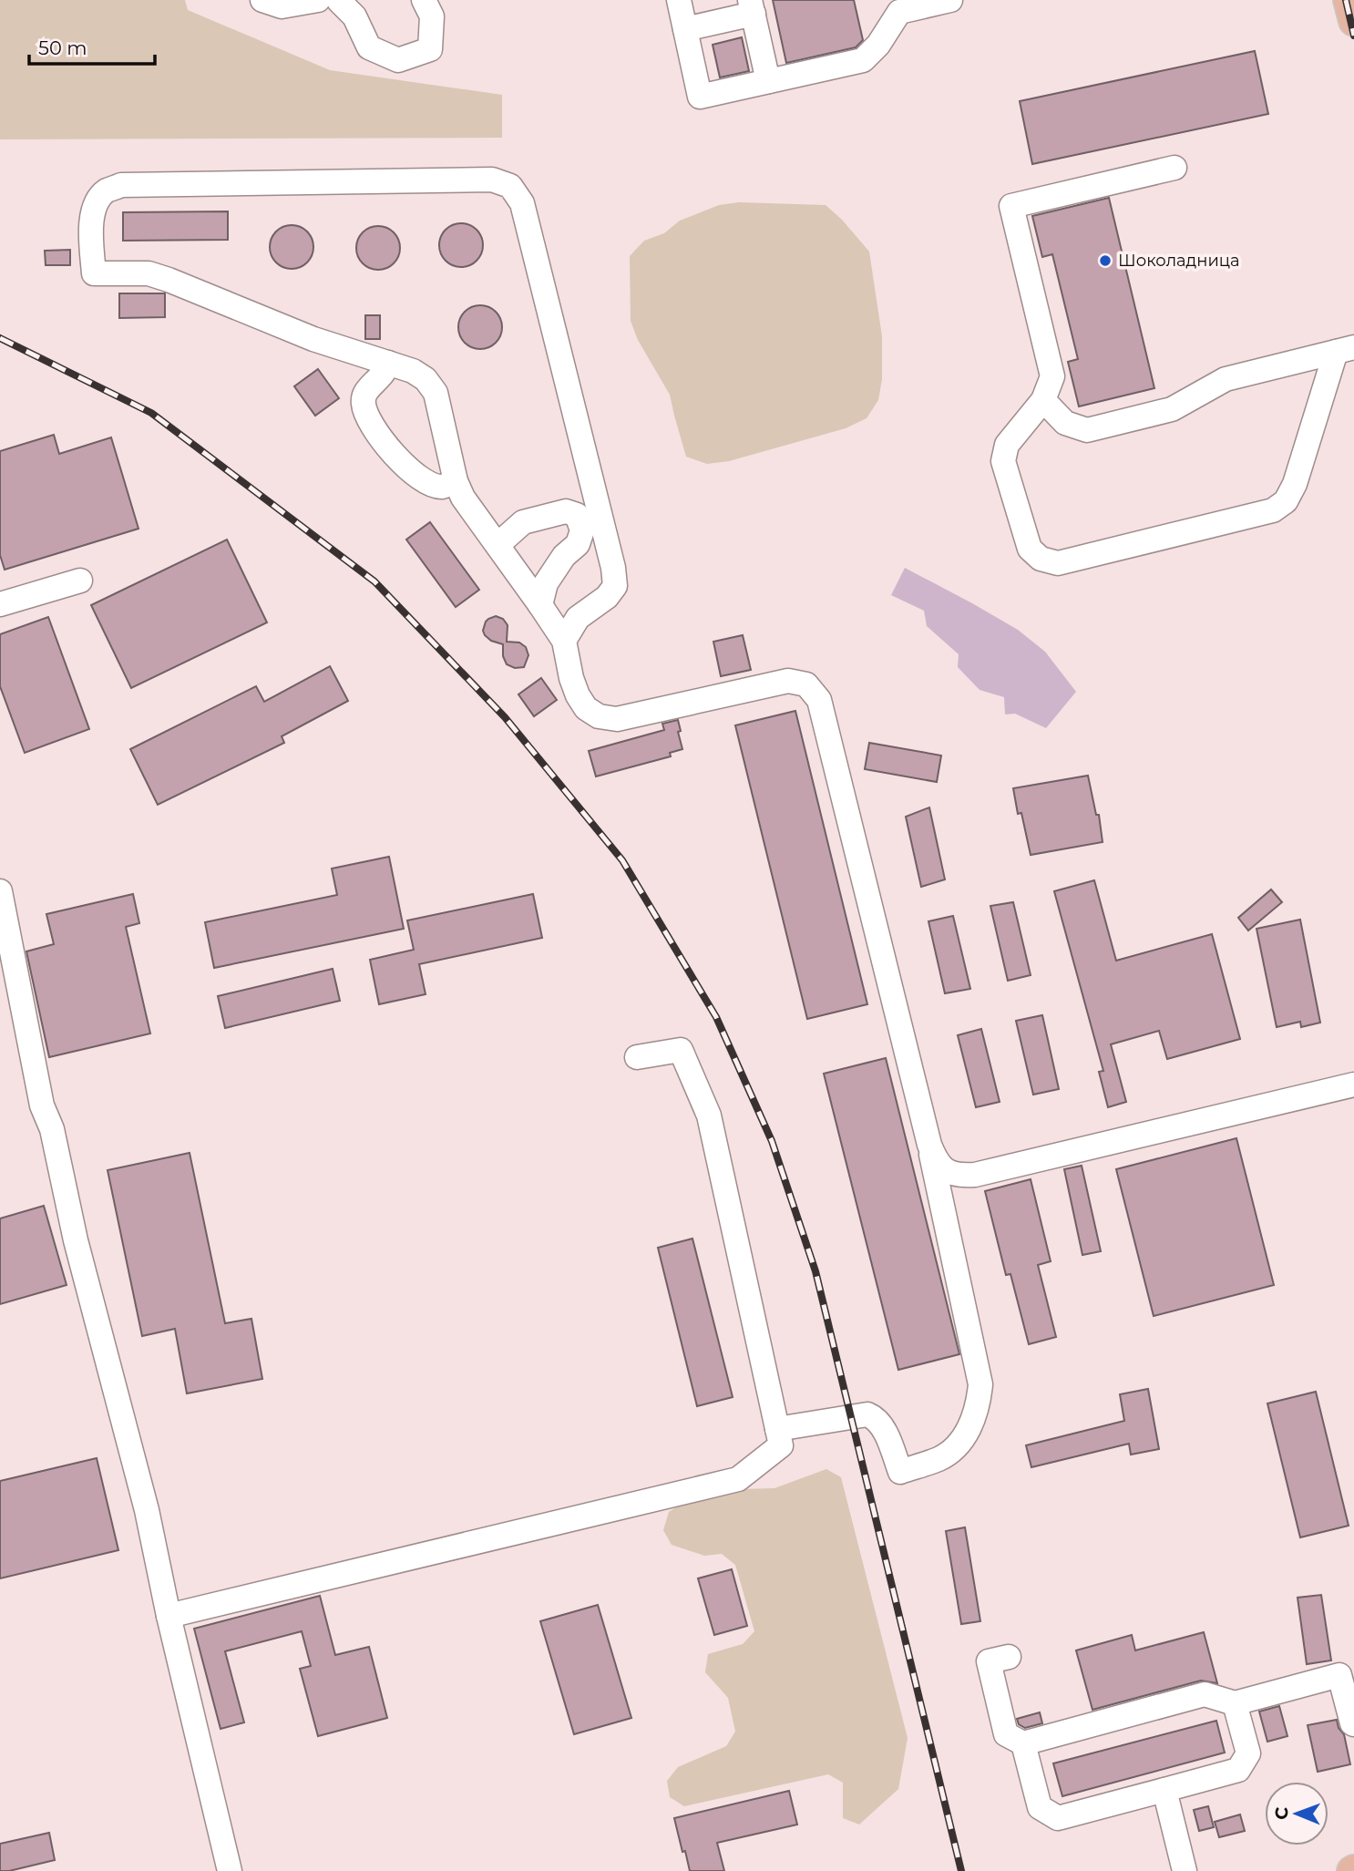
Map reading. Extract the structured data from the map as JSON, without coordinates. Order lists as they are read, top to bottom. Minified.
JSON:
{"places":["Шоколадница"],"scale_bar":"50 m","north":"left"}
